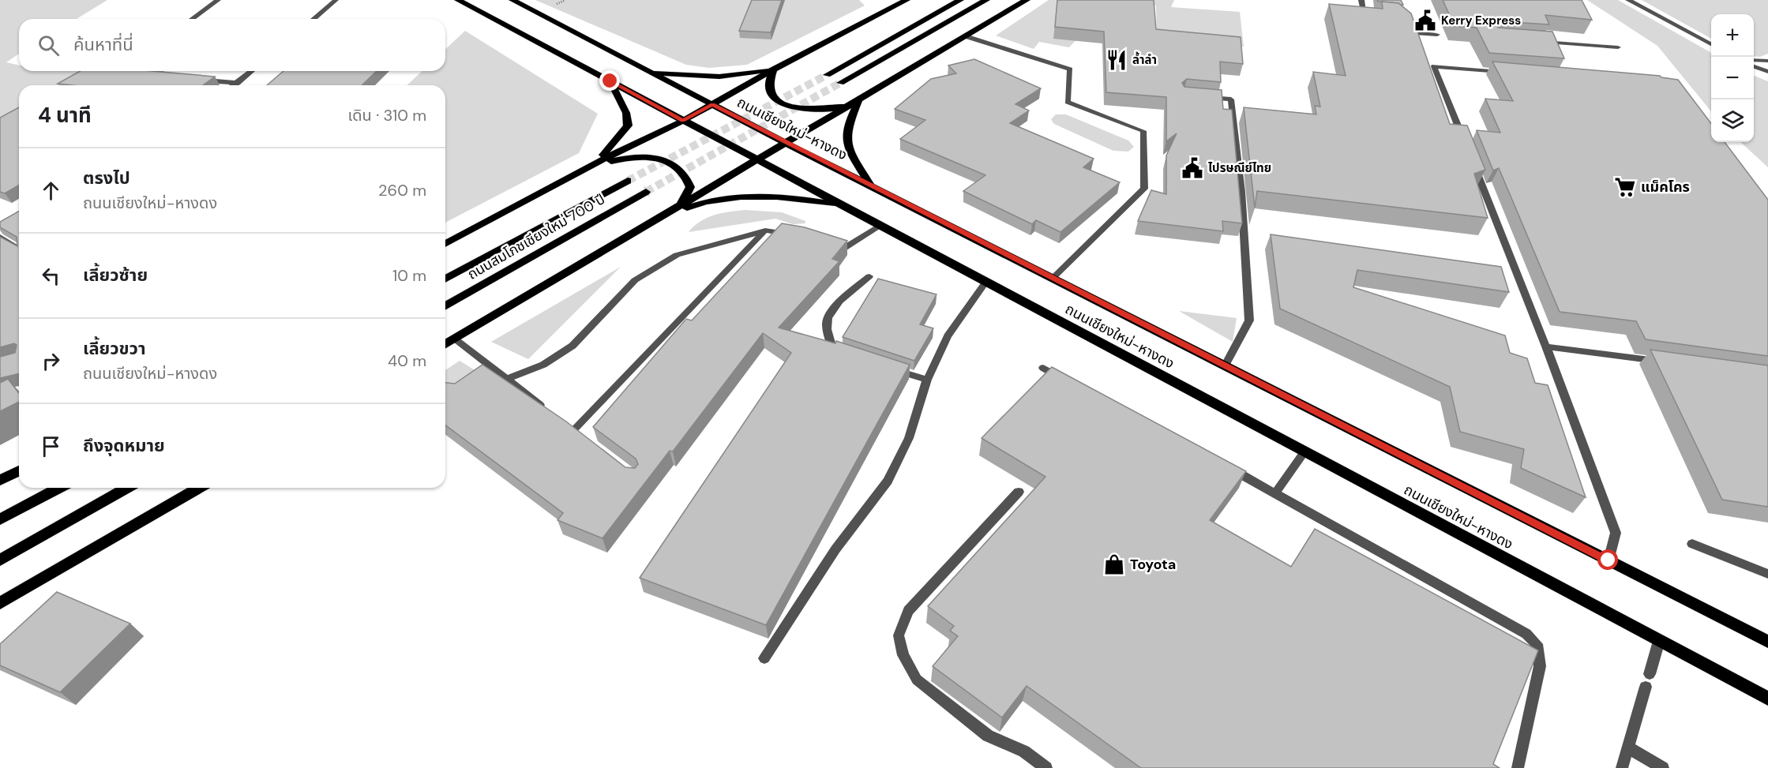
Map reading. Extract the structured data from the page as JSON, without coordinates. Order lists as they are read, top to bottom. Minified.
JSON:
{"streets":{"main road":["ถนนเชียงใหม่-หางดง","ถนนสมโภชเชียงใหม่ 700 ปี"]},"places":{"public building":["Kerry Express","ไปรษณีย์ไทย"],"restaurant":["ล้ำลำ"],"supermarket":["แม็คโคร"],"shop":["Toyota"]},"page":{"map_buttons":["+","−"],"search":"ค้นหาที่นี่","heading":["4 นาที","เดิน · 310 m"],"list":[["ตรงไป","ถนนเชียงใหม่-หางดง","260 m"],["เลี้ยวซ้าย","10 m"],["เลี้ยวขวา","ถนนเชียงใหม่-หางดง","40 m"],"ถึงจุดหมาย"]}}
